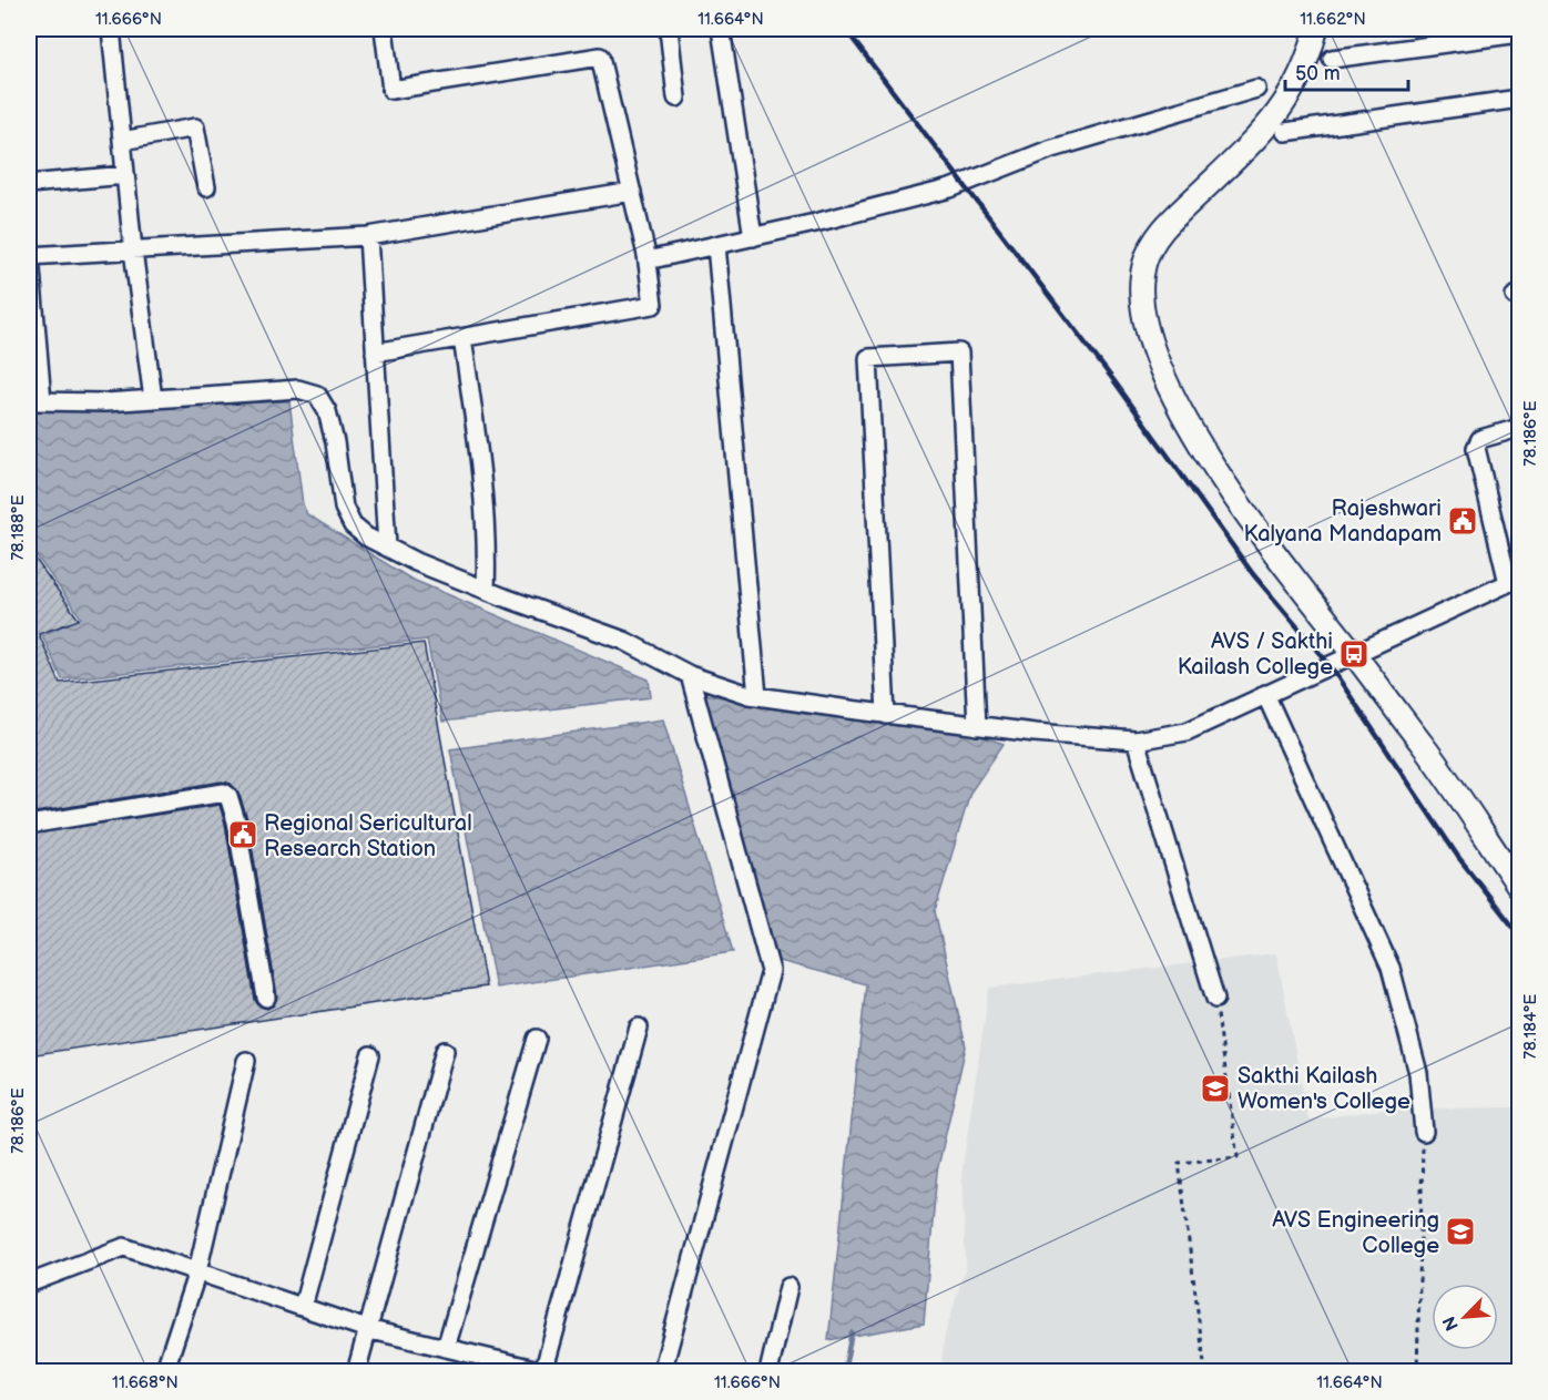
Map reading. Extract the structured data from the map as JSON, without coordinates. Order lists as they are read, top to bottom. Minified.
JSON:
{"places":{"public building":["Rajeshwari Kalyana Mandapam","Regional Sericultural Research Station"],"bus stop":["AVS / Sakthi Kailash College"],"school or university":["Sakthi Kailash Women's College","AVS Engineering College"]},"scale_bar":"50 m","north":"bottom left","coordinates":["11.666°N","11.664°N","11.662°N","78.186°E","78.188°E","78.184°E","11.668°N"]}
